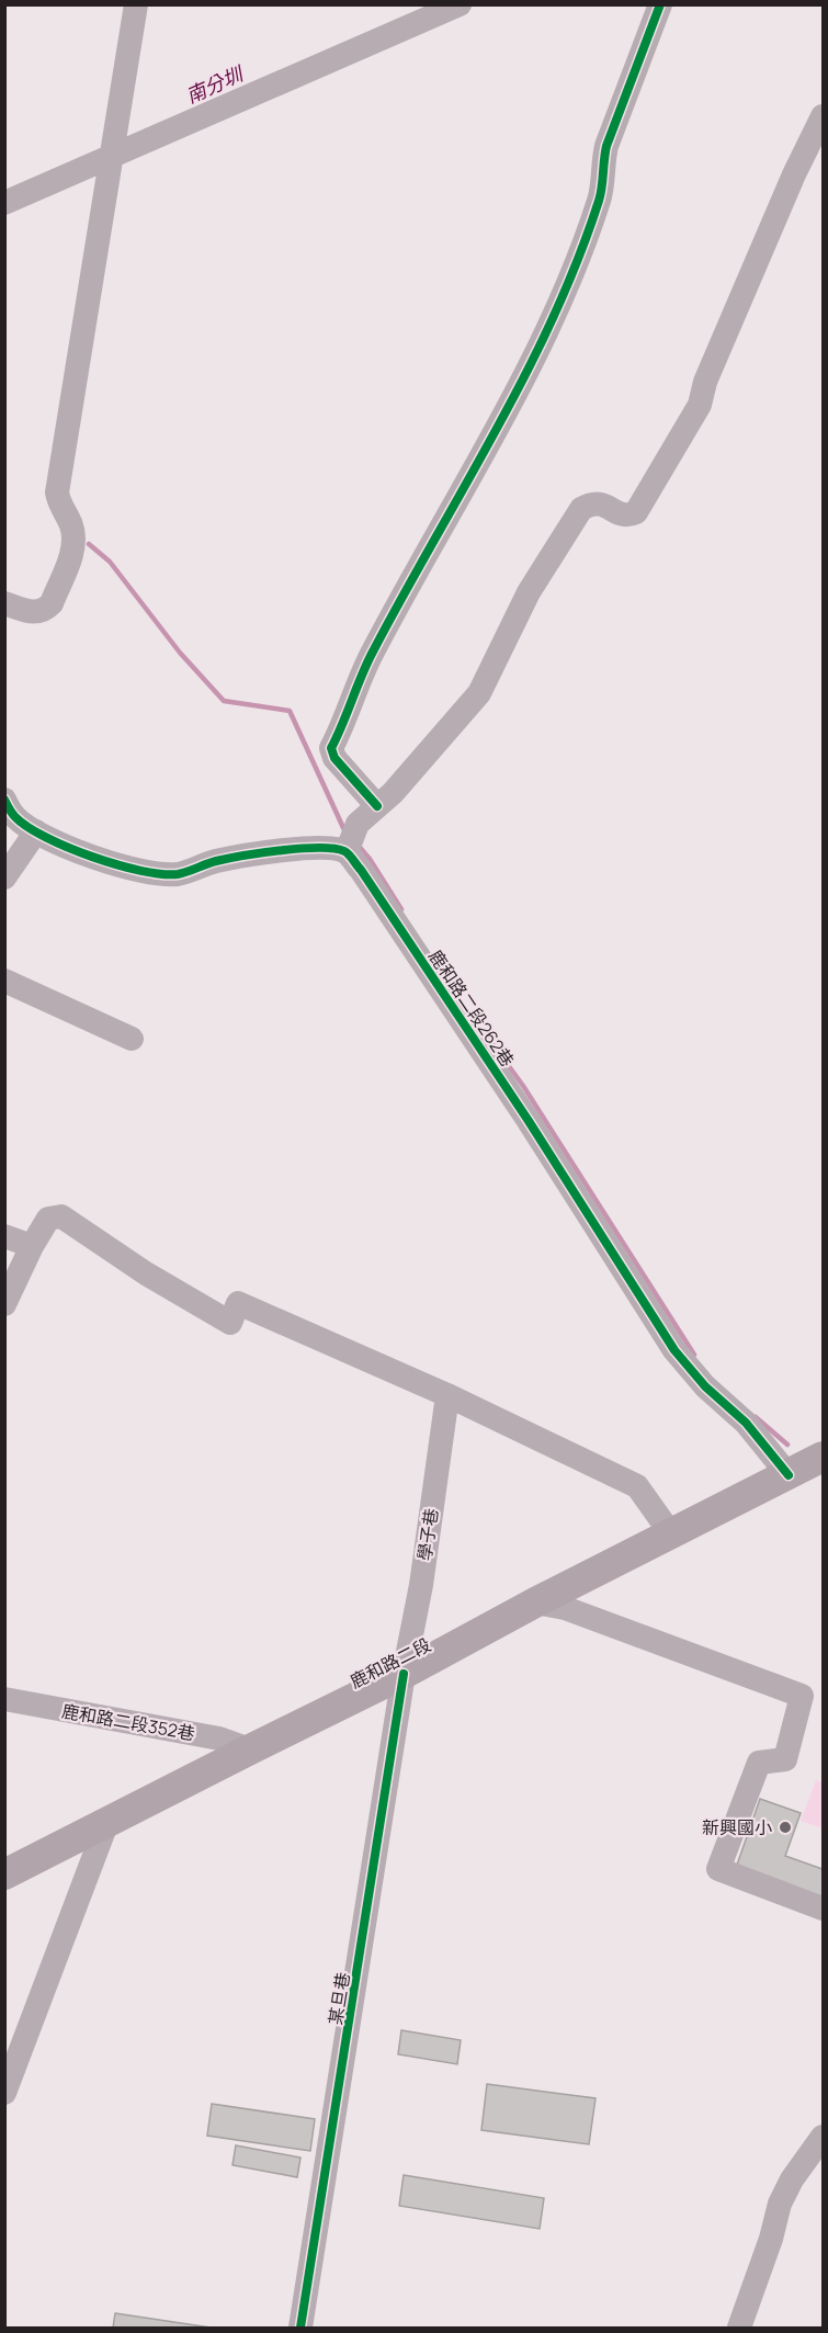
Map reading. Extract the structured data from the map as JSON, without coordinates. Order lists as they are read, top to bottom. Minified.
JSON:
{"streets":{"main road":["鹿和路二段"],"street":["鹿和路二段262巷","學子巷","鹿和路二段352巷","某旦巷"]},"crossings":[["鹿和路二段262巷","鹿和路二段"],["學子巷","鹿和路二段"],["學子巷","某旦巷"],["鹿和路二段","鹿和路二段352巷"],["鹿和路二段","某旦巷"]],"water":["南分圳"],"places":["新興國小"]}
